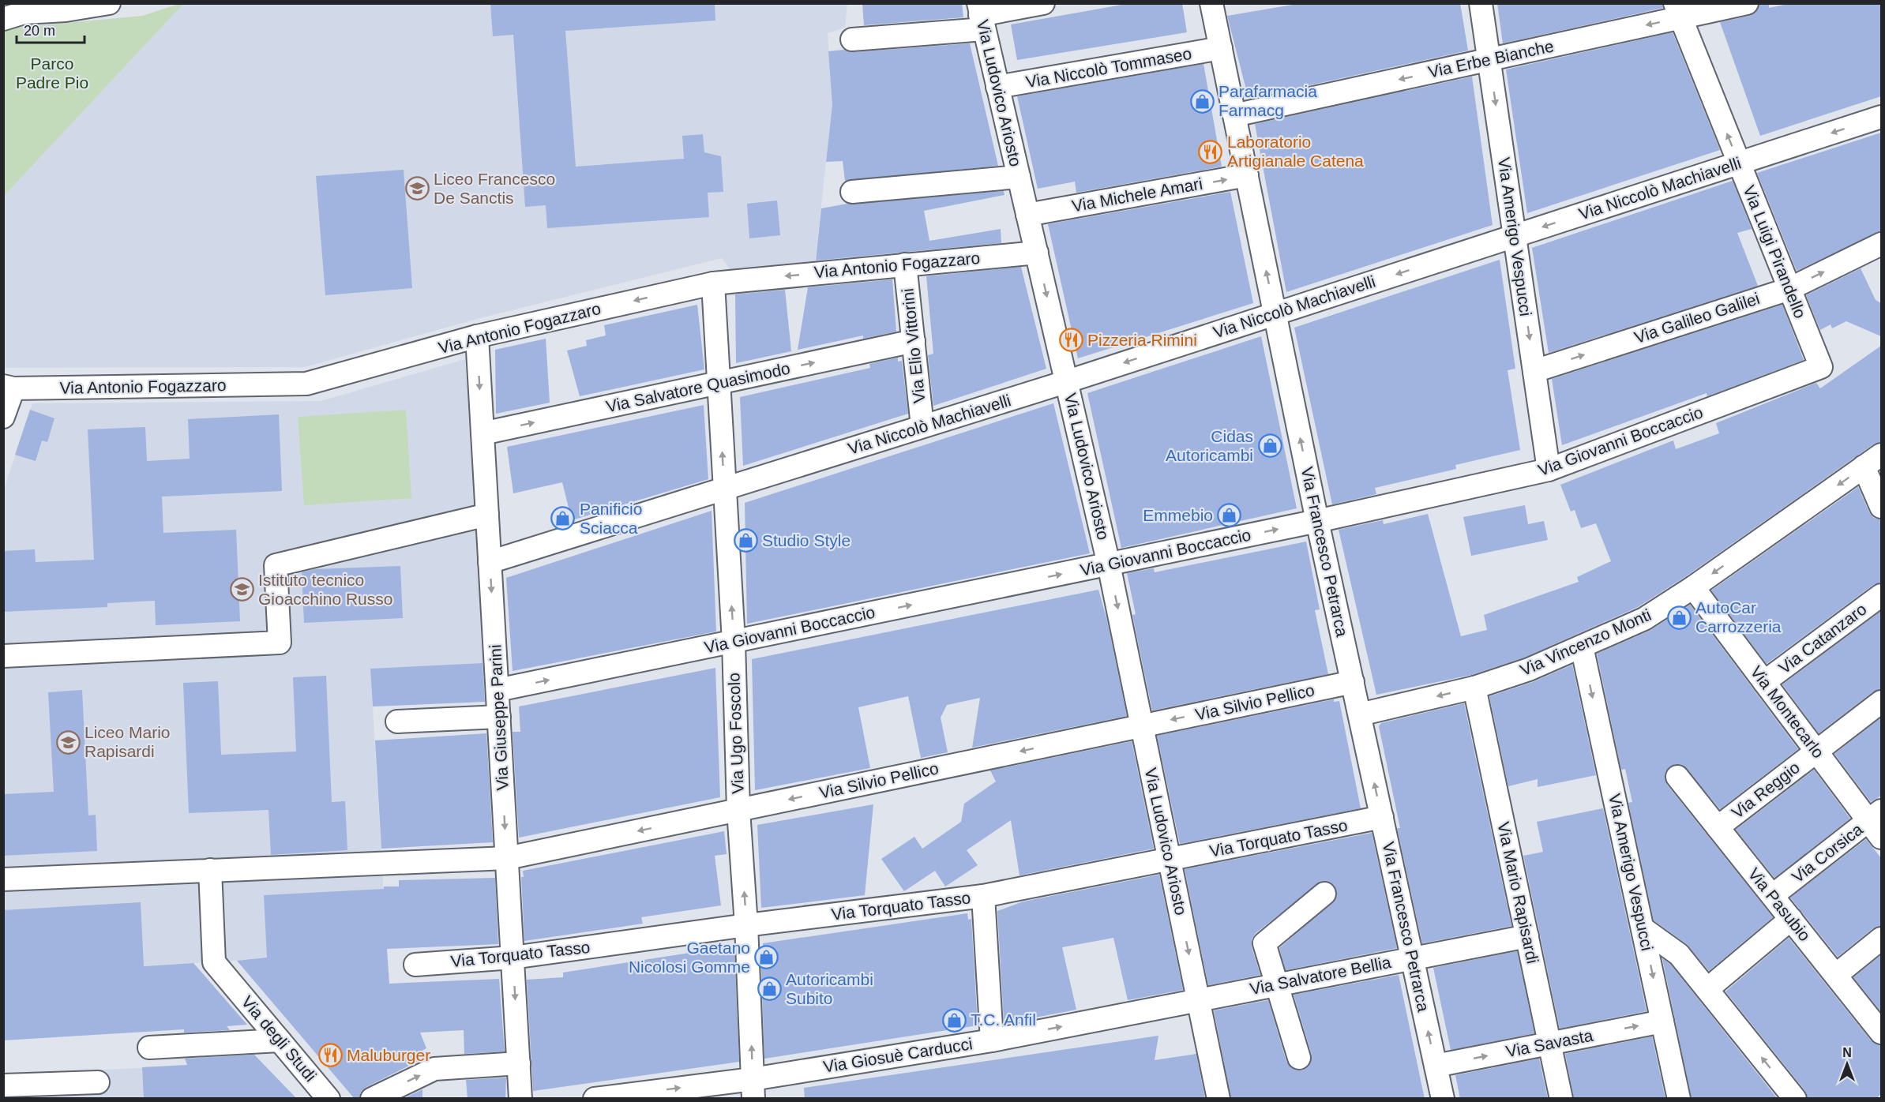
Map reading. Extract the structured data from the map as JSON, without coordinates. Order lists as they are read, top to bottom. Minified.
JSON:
{"streets":{"street":["Via Erbe Bianche","Via Niccolò Tommaseo","Via Ludovico Ariosto","Via Niccolò Machiavelli","Via Michele Amari","Via Amerigo Vespucci","Via Luigi Pirandello","Via Antonio Fogazzaro","Via Galileo Galilei","Via Elio Vittorini","Via Salvatore Quasimodo","Via Giovanni Boccaccio","Via Francesco Petrarca","Via Catanzaro","Via Vincenzo Monti","Via Silvio Pellico","Via Montecarlo","Via Giuseppe Parini","Via Ugo Foscolo","Via Reggio","Via Torquato Tasso","Via Corsica","Via Mario Rapisardi","Via Pasubio","Via Salvatore Bellia","Via degli Studi","Via Savasta","Via Giosuè Carducci"]},"crossings":[["Via Erbe Bianche","Via Amerigo Vespucci"],["Via Erbe Bianche","Via Luigi Pirandello"],["Via Erbe Bianche","Via Francesco Petrarca"],["Via Niccolò Tommaseo","Via Ludovico Ariosto"],["Via Niccolò Tommaseo","Via Francesco Petrarca"],["Via Ludovico Ariosto","Via Niccolò Machiavelli"],["Via Ludovico Ariosto","Via Michele Amari"],["Via Ludovico Ariosto","Via Antonio Fogazzaro"],["Via Ludovico Ariosto","Via Giovanni Boccaccio"],["Via Ludovico Ariosto","Via Silvio Pellico"],["Via Ludovico Ariosto","Via Torquato Tasso"],["Via Ludovico Ariosto","Via Salvatore Bellia"],["Via Ludovico Ariosto","Via Giosuè Carducci"],["Via Niccolò Machiavelli","Via Amerigo Vespucci"],["Via Niccolò Machiavelli","Via Luigi Pirandello"],["Via Niccolò Machiavelli","Via Elio Vittorini"],["Via Niccolò Machiavelli","Via Francesco Petrarca"],["Via Niccolò Machiavelli","Via Giuseppe Parini"],["Via Niccolò Machiavelli","Via Ugo Foscolo"],["Via Michele Amari","Via Francesco Petrarca"],["Via Amerigo Vespucci","Via Galileo Galilei"],["Via Amerigo Vespucci","Via Giovanni Boccaccio"],["Via Amerigo Vespucci","Via Vincenzo Monti"],["Via Amerigo Vespucci","Via Savasta"],["Via Luigi Pirandello","Via Galileo Galilei"],["Via Luigi Pirandello","Via Giovanni Boccaccio"],["Via Antonio Fogazzaro","Via Elio Vittorini"],["Via Antonio Fogazzaro","Via Giuseppe Parini"],["Via Antonio Fogazzaro","Via Ugo Foscolo"],["Via Elio Vittorini","Via Salvatore Quasimodo"],["Via Salvatore Quasimodo","Via Giuseppe Parini"],["Via Salvatore Quasimodo","Via Ugo Foscolo"],["Via Giovanni Boccaccio","Via Francesco Petrarca"],["Via Giovanni Boccaccio","Via Giuseppe Parini"],["Via Giovanni Boccaccio","Via Ugo Foscolo"],["Via Francesco Petrarca","Via Vincenzo Monti"],["Via Francesco Petrarca","Via Silvio Pellico"],["Via Francesco Petrarca","Via Torquato Tasso"],["Via Francesco Petrarca","Via Salvatore Bellia"],["Via Francesco Petrarca","Via Savasta"],["Via Catanzaro","Via Montecarlo"],["Via Vincenzo Monti","Via Montecarlo"],["Via Vincenzo Monti","Via Mario Rapisardi"],["Via Silvio Pellico","Via Giuseppe Parini"],["Via Silvio Pellico","Via Ugo Foscolo"],["Via Silvio Pellico","Via degli Studi"],["Via Montecarlo","Via Reggio"],["Via Montecarlo","Via Corsica"],["Via Giuseppe Parini","Via Torquato Tasso"],["Via Ugo Foscolo","Via Torquato Tasso"],["Via Ugo Foscolo","Via Giosuè Carducci"],["Via Reggio","Via Pasubio"],["Via Corsica","Via Pasubio"],["Via Mario Rapisardi","Via Salvatore Bellia"],["Via Mario Rapisardi","Via Savasta"],["Via Salvatore Bellia","Via Giosuè Carducci"]],"one_way":["Via Erbe Bianche","Via Ludovico Ariosto","Via Niccolò Machiavelli","Via Michele Amari","Via Amerigo Vespucci","Via Luigi Pirandello","Via Antonio Fogazzaro","Via Galileo Galilei","Via Salvatore Quasimodo","Via Giovanni Boccaccio","Via Francesco Petrarca","Via Vincenzo Monti","Via Silvio Pellico","Via Giuseppe Parini","Via Ugo Foscolo","Via Savasta","Via Giosuè Carducci"],"parks":["Parco Padre Pio"],"places":{"shop":["Parafarmacia Farmacg","Cidas Autoricambi","Emmebio","Panificio Sciacca","Studio Style","AutoCar Carrozzeria","Gaetano Nicolosi Gomme","Autoricambi Subito","T.C. Anfil"],"restaurant":["Laboratorio Artigianale Catena","Pizzeria Rimini","Maluburger"],"school or university":["Liceo Francesco De Sanctis","Istituto tecnico Gioacchino Russo","Liceo Mario Rapisardi"]},"scale_bar":"20 m","north":"top"}
